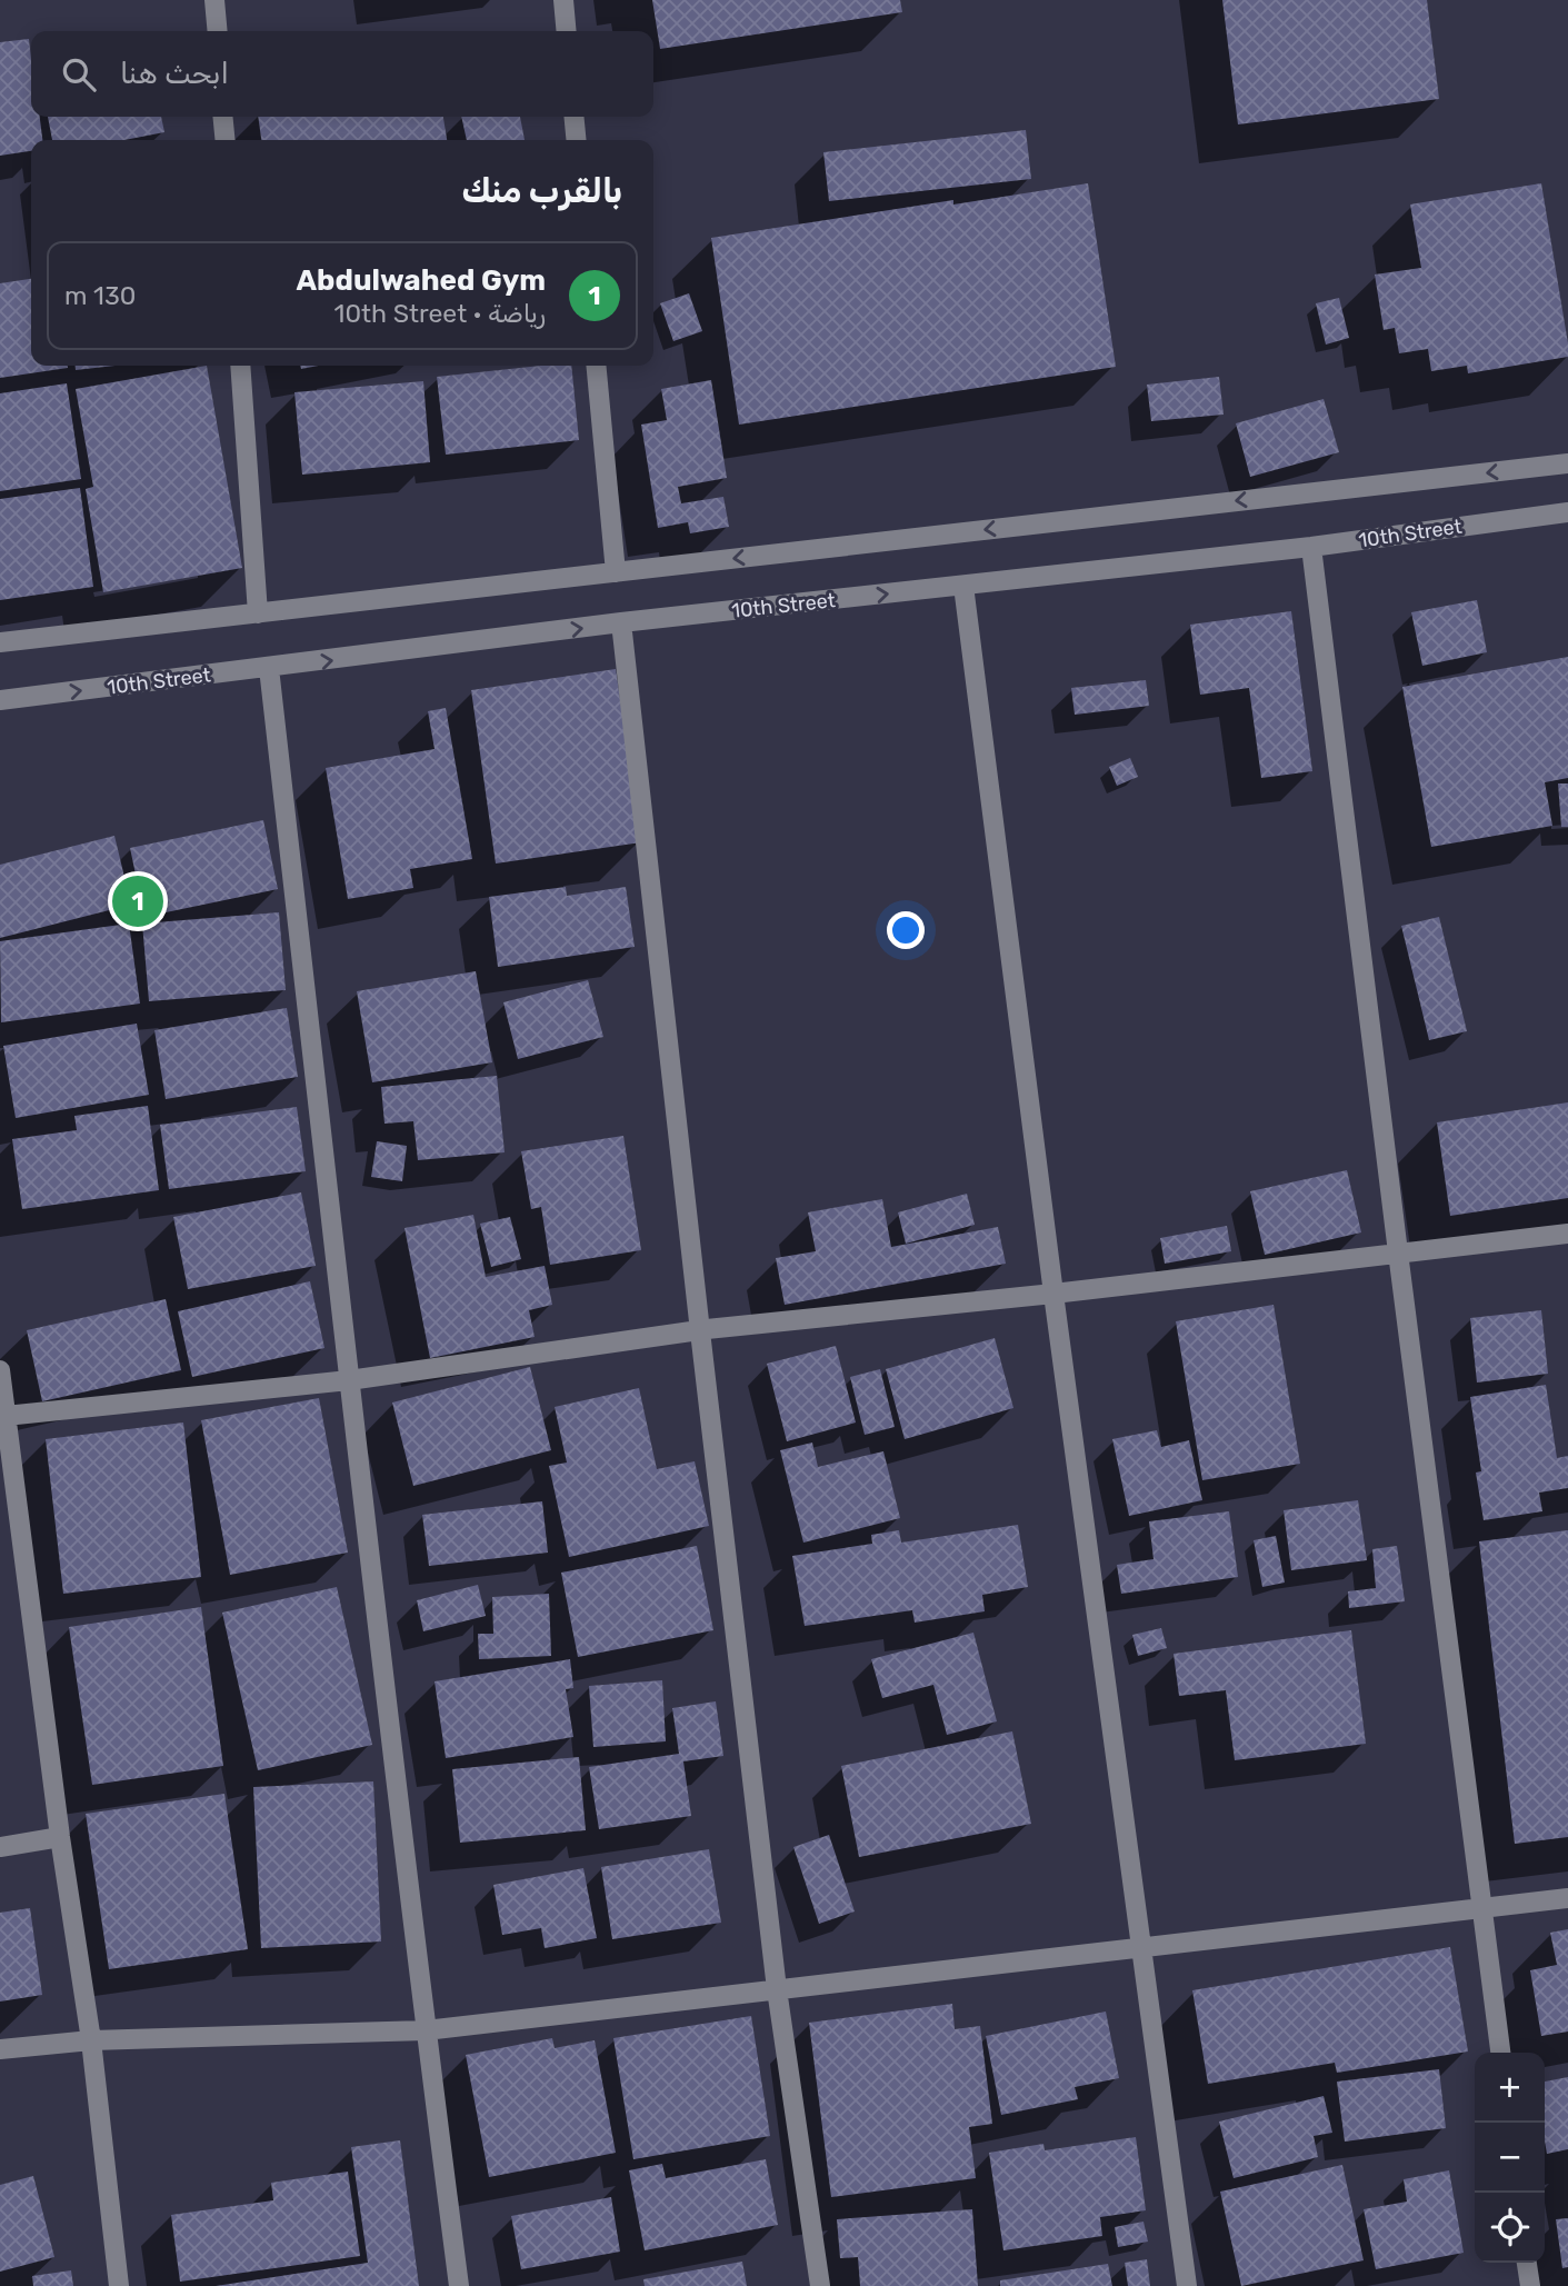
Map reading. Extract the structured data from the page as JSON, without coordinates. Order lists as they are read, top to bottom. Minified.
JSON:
{"streets":{"street":["10th Street"]},"page":{"search":"ابحث هنا","heading":"بالقرب منك","list":[{"mark":"1","name":"Abdulwahed Gym","note":"رياضة · 10th Street","value":"130 m"}],"pins":"1","map_buttons":["+","−"]}}
